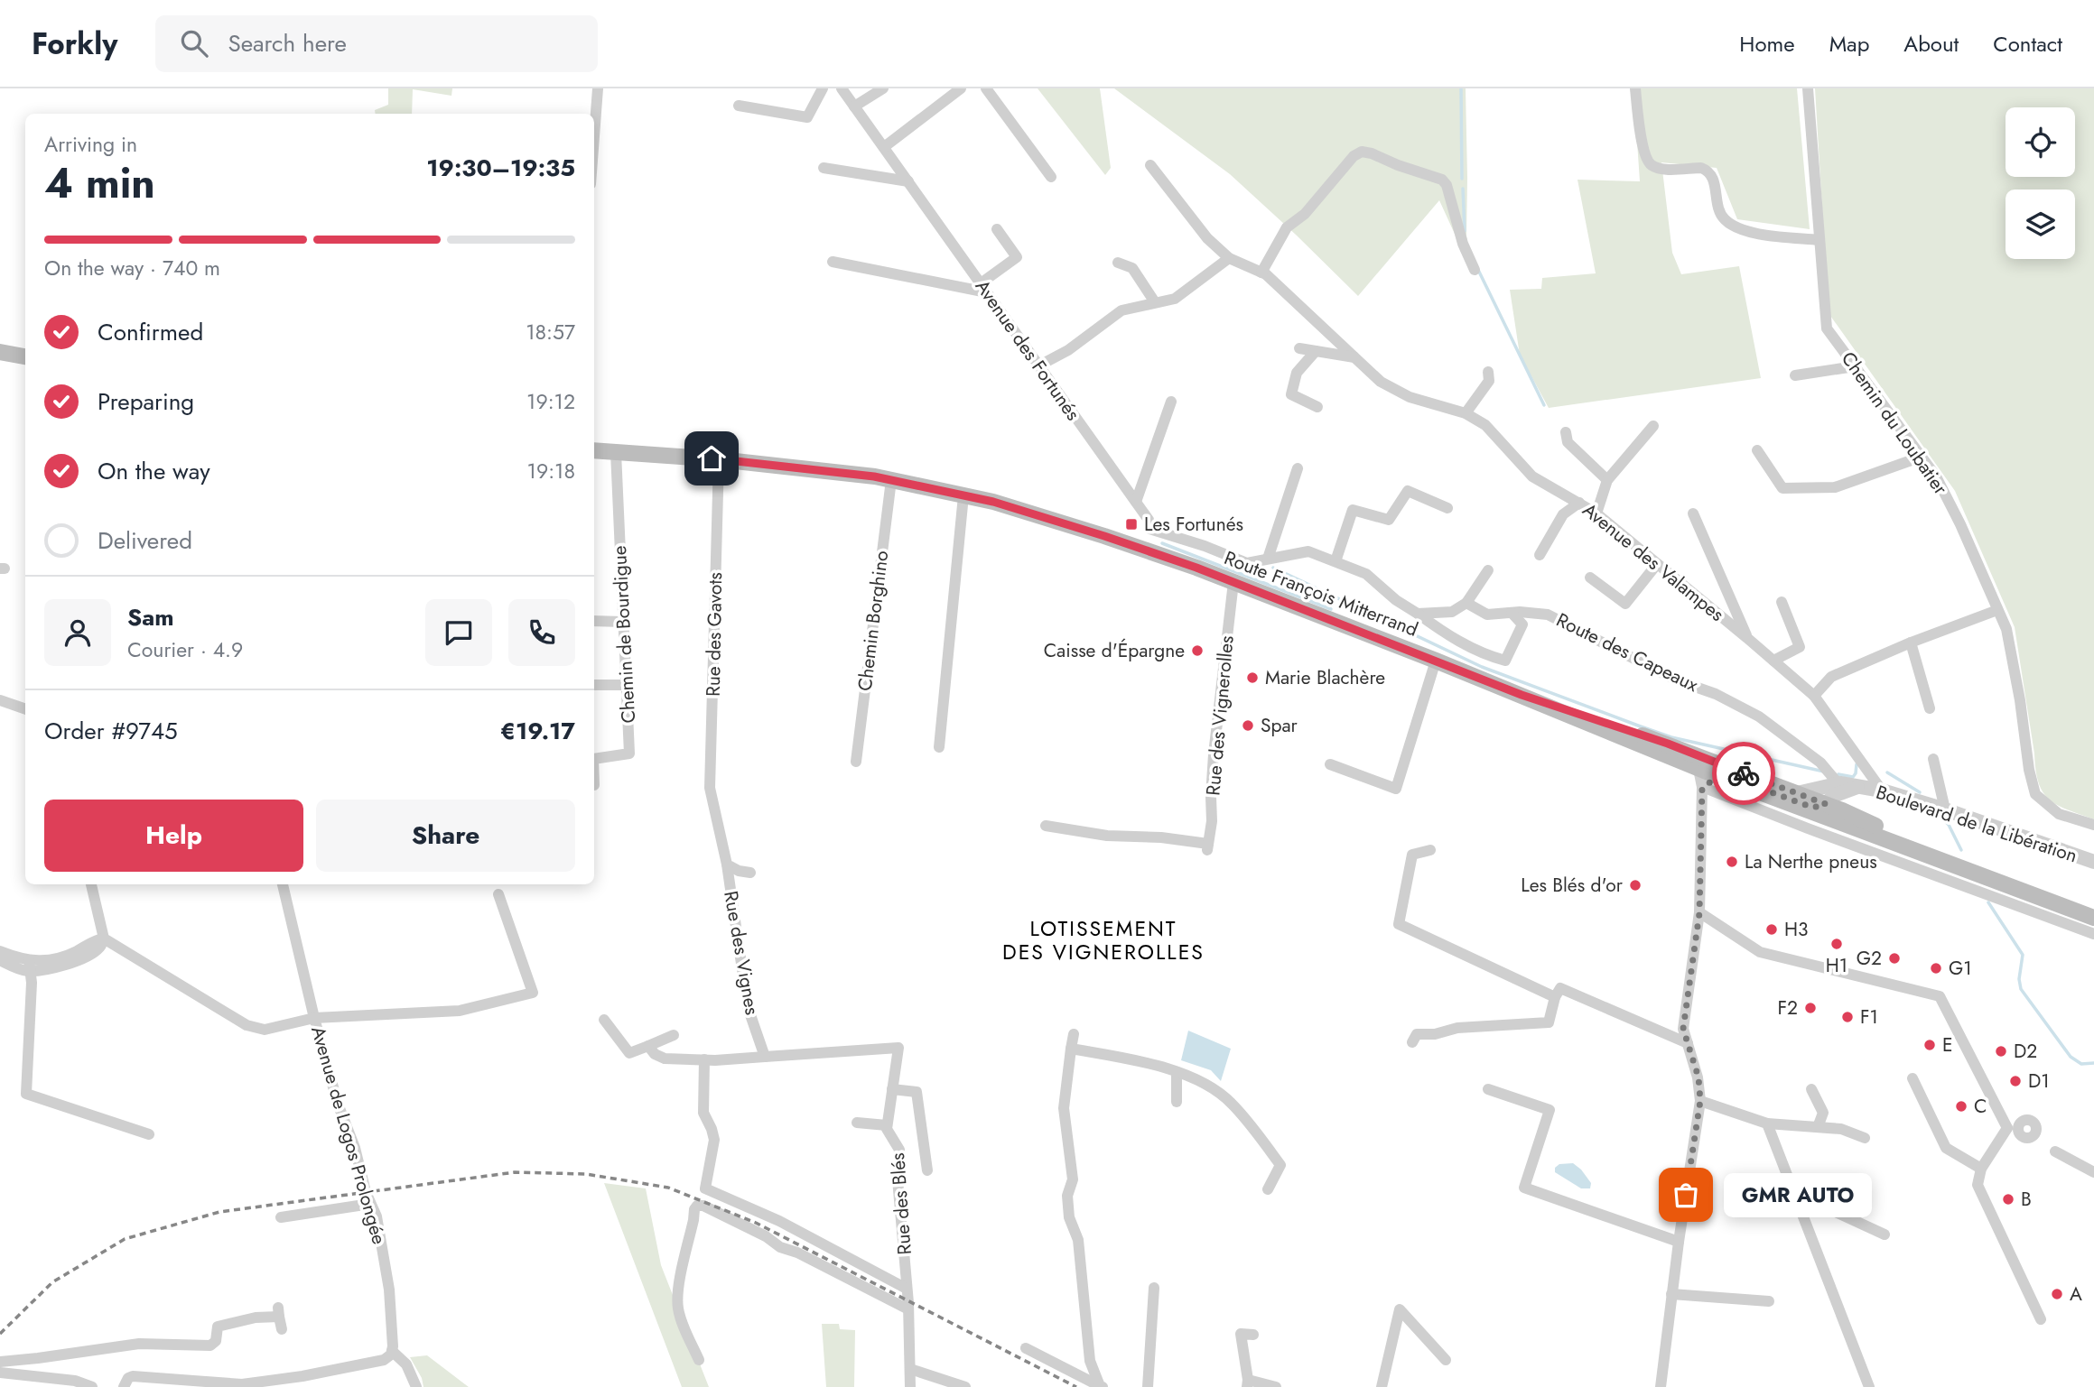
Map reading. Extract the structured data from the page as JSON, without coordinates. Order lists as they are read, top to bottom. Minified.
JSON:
{"streets":{"main road":["Route François Mitterrand"],"street":["Avenue des Fortunés","Chemin du Loubatier","Avenue des Valampes","Chemin Borghino","Chemin de Bourdigue","Rue des Gavots","Route des Capeaux","Rue des Vignerolles","Boulevard de la Libération","Rue des Vignes","Avenue de Logos Prolongée","Rue des Blés"]},"crossings":[["Avenue des Valampes","Boulevard de la Libération"],["Route François Mitterrand","Chemin Borghino"],["Route François Mitterrand","Chemin de Bourdigue"],["Route François Mitterrand","Rue des Gavots"],["Route François Mitterrand","Rue des Vignerolles"],["Rue des Gavots","Rue des Vignes"],["Route des Capeaux","Boulevard de la Libération"],["Rue des Vignes","Rue des Blés"]],"districts":["LOTISSEMENT DES VIGNEROLLES"],"places":{"transit":["Les Fortunés"],"other":["Caisse d'Épargne","Marie Blachère","Spar","La Nerthe pneus","Les Blés d'or","H3","H1","G2","G1","F2","F1","E","D2","D1","C","GMR AUTO","B","A"]},"page":{"header":"Forkly","search":"Search here","nav":["Home","Map","About","Contact"],"heading":["4 min","Arriving in","19:30–19:35"],"panel":["Sam","Courier · 4.9","Order #9745","€19.17"],"bar":"On the way · 740 m","list":[["Confirmed","18:57"],["Preparing","19:12"],["On the way","19:18"],"Delivered"],"buttons":["Help","Share"],"bubble":"GMR AUTO"}}
